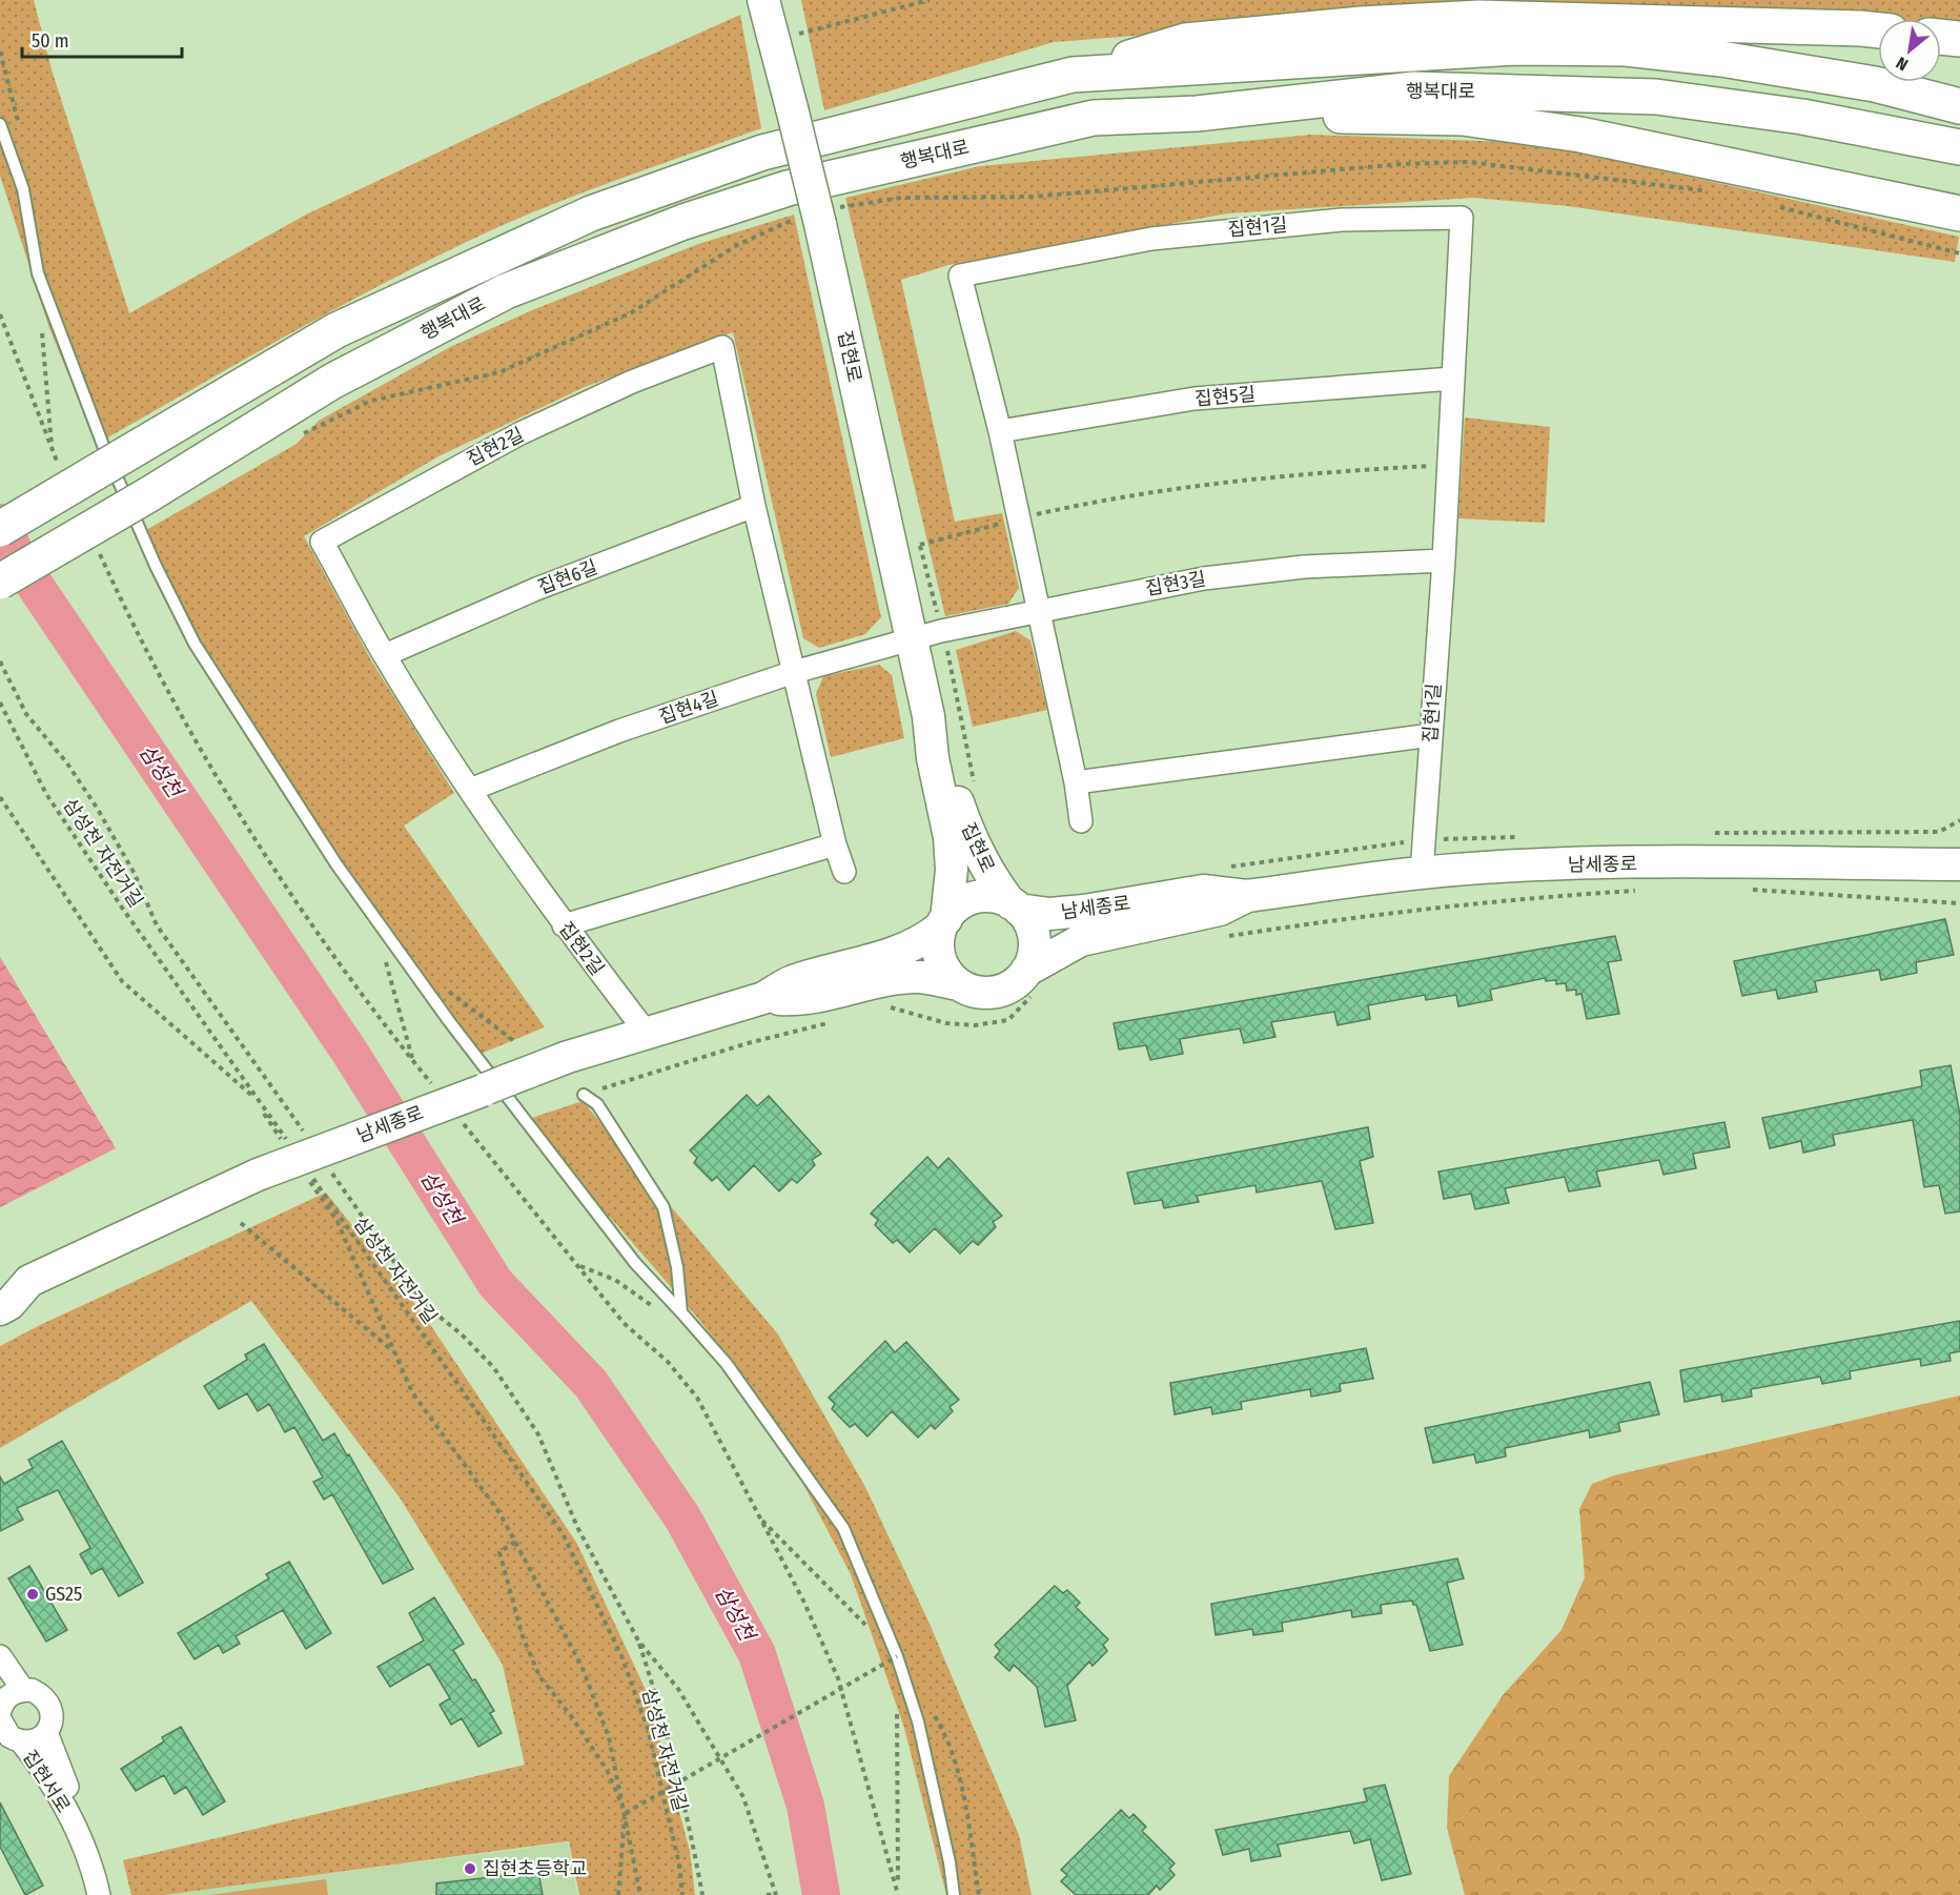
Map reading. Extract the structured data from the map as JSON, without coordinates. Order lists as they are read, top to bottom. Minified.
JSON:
{"streets":{"highway":["행복대로"],"street":["집현1길","집현로","집현5길","집현2길","집현6길","집현3길","집현4길","남세종로","집현서로"],"path":["삼성천 자전거길"]},"crossings":[["집현1길","집현5길"],["집현1길","집현3길"],["집현1길","남세종로"],["집현로","집현3길"],["집현로","집현4길"],["집현로","남세종로"],["집현2길","집현6길"],["집현2길","집현4길"],["집현2길","남세종로"],["집현3길","집현4길"]],"water":["삼성천"],"places":["GS25","집현초등학교"],"scale_bar":"50 m","north":"bottom left"}
